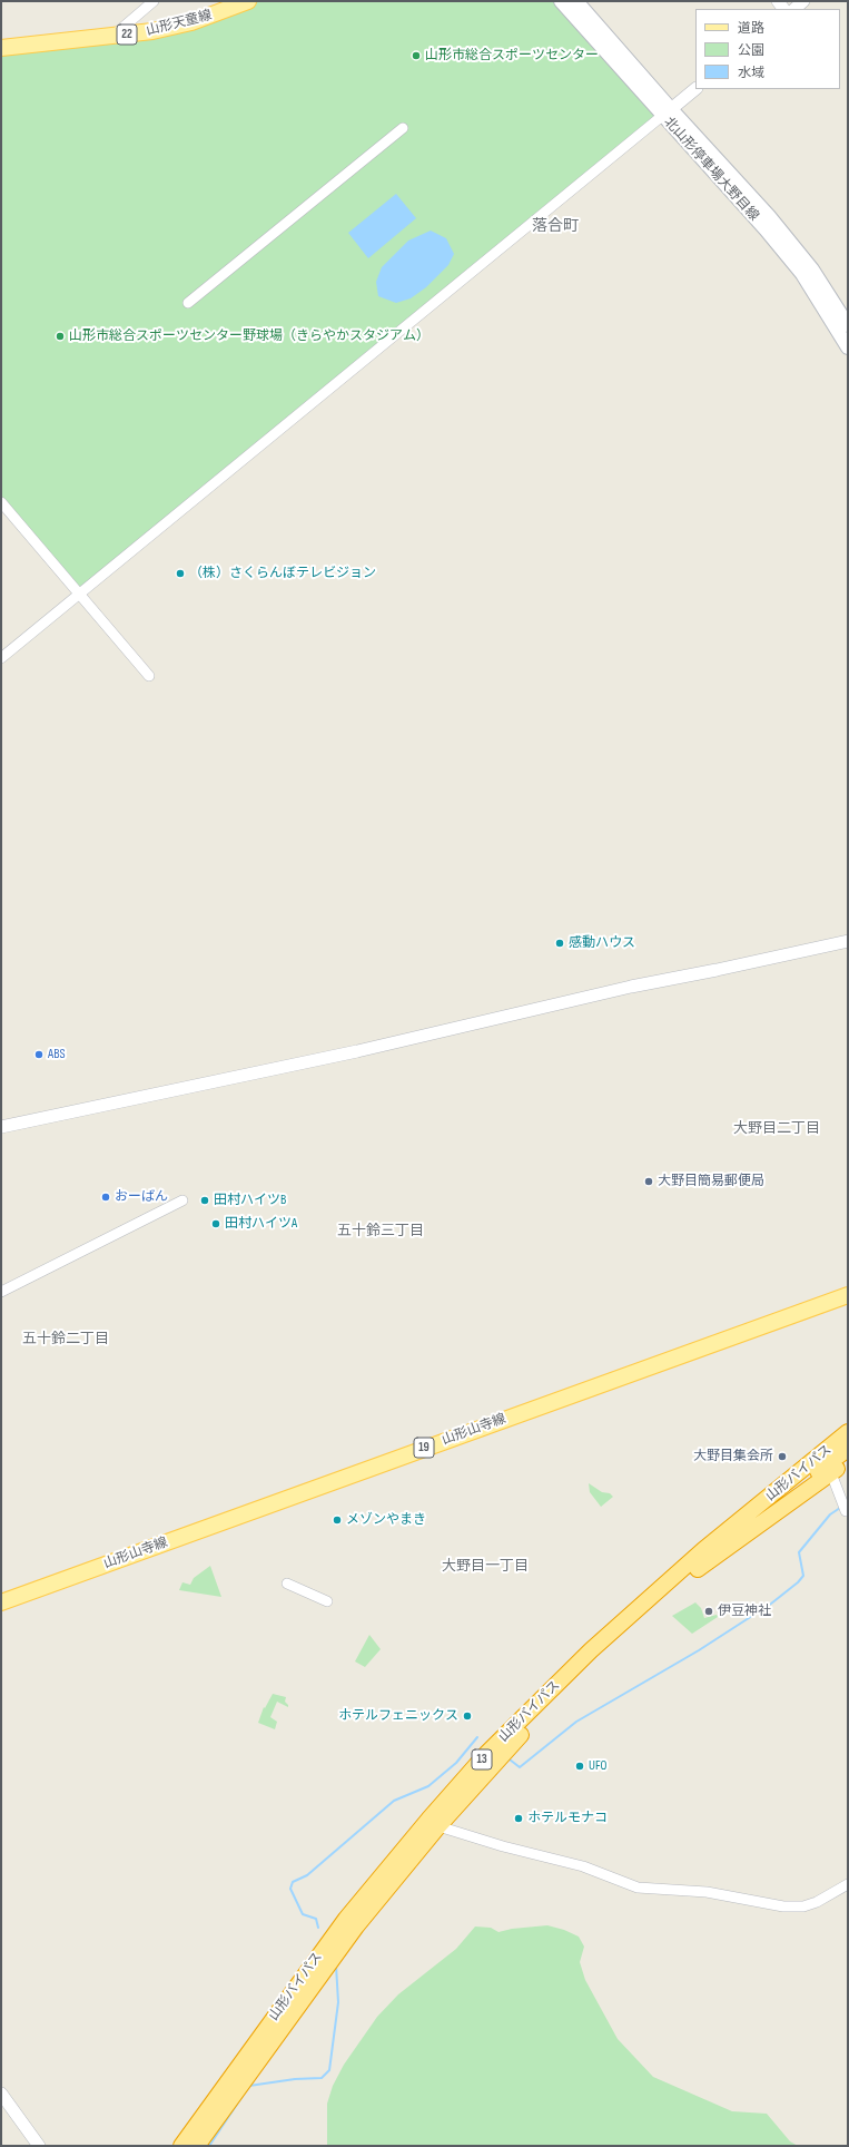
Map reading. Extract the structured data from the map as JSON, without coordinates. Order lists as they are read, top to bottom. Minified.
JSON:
{"streets":{"highway":["山形バイパス","13"],"main road":["山形天童線","22","北山形停車場大野目線","山形山寺線","19"]},"districts":["落合町","大野目二丁目","五十鈴三丁目","五十鈴二丁目","大野目一丁目"],"places":["山形市総合スポーツセンター","山形市総合スポーツセンター野球場（きらやかスタジアム）","（株）さくらんぼテレビジョン","感動ハウス","ABS","大野目簡易郵便局","おーばん","田村ハイツB","田村ハイツA","大野目集会所","メゾンやまき","伊豆神社","ホテルフェニックス","UFO","ホテルモナコ"],"legend":["道路","公園","水域"]}
